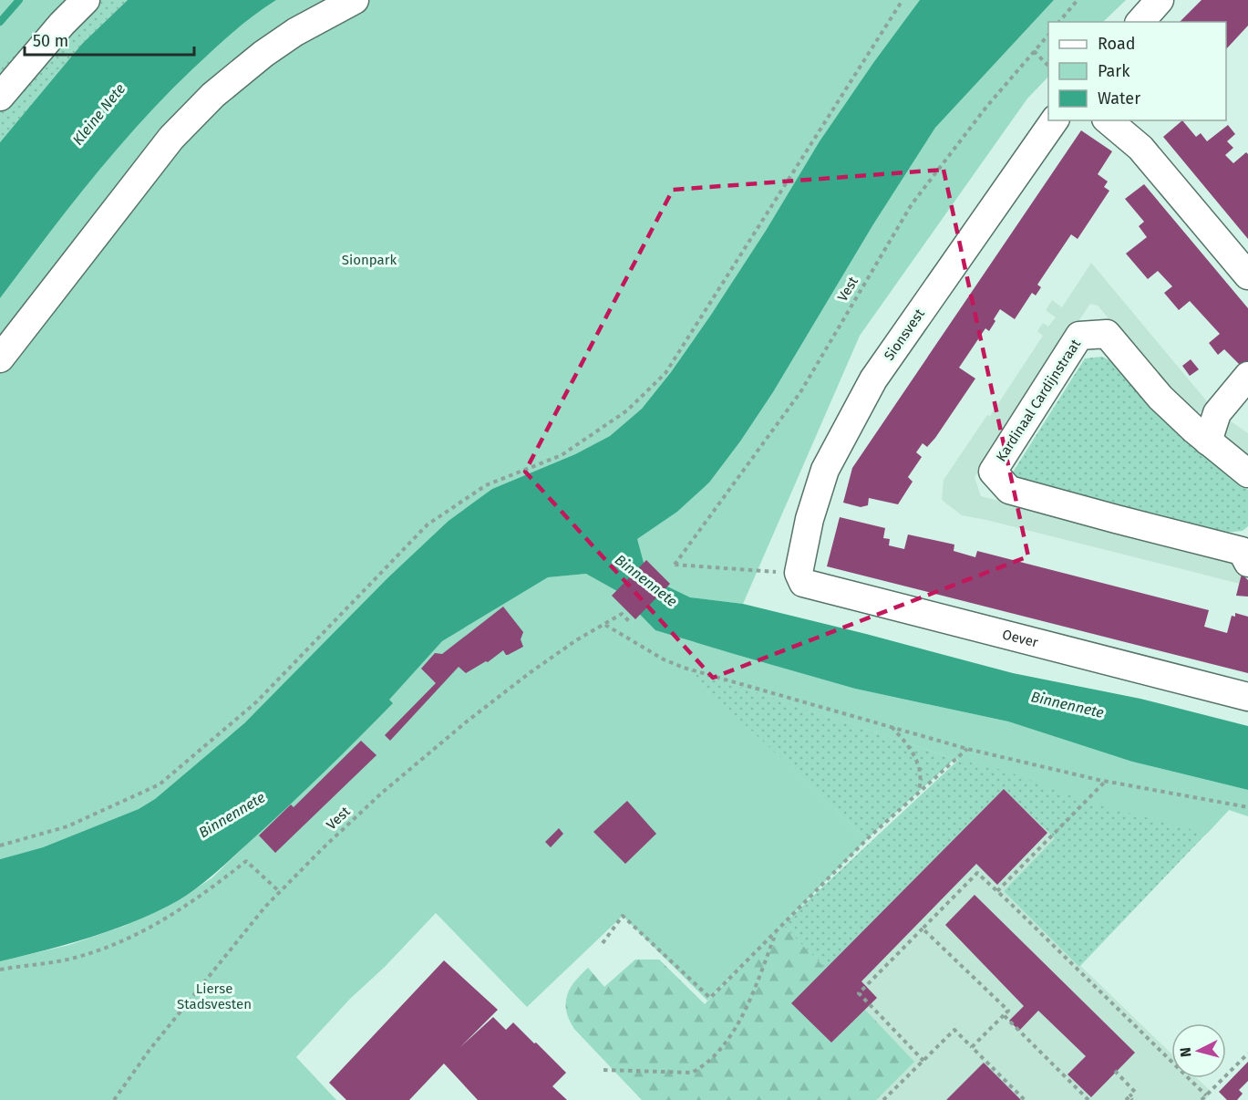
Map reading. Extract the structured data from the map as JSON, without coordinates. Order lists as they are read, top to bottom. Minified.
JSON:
{"streets":{"street":["Sionsvest","Kardinaal Cardijnstraat","Oever"],"path":["Vest"]},"crossings":[["Vest","Sionsvest"],["Vest","Oever"],["Sionsvest","Oever"]],"water":["Kleine Nete","Binnennete"],"parks":["Sionpark","Lierse Stadsvesten"],"legend":["Road","Park","Water"],"scale_bar":"50 m","north":"left"}
